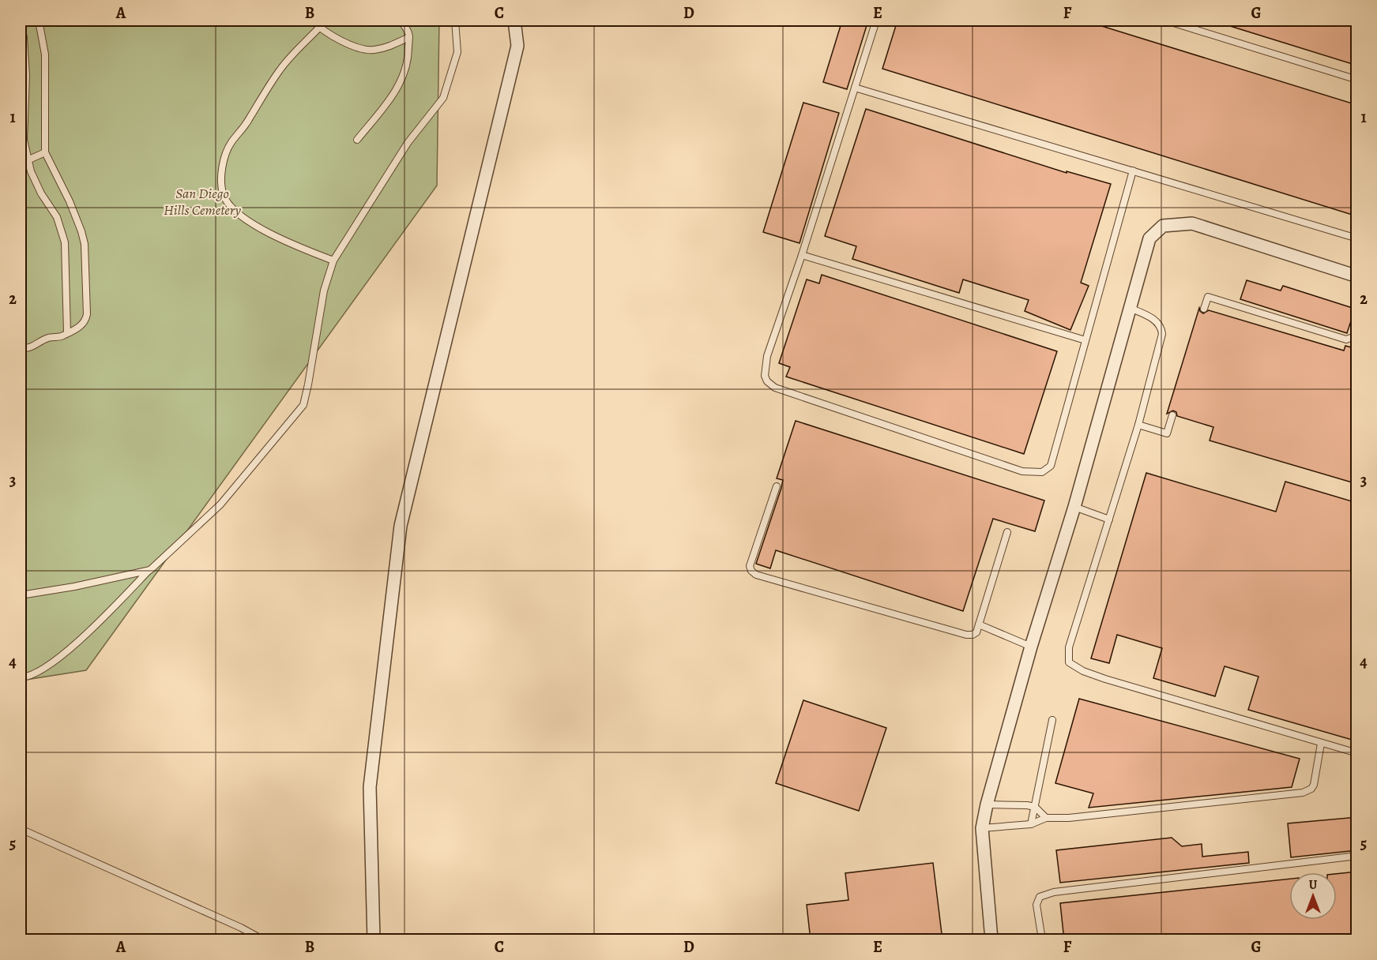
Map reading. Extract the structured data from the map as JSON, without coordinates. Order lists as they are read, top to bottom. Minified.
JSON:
{"parks":["San Diego Hills Cemetery"],"north":"top","grid":{"columns":["A","B","C","D","E","F","G"],"rows":["1","2","3","4","5"]}}
